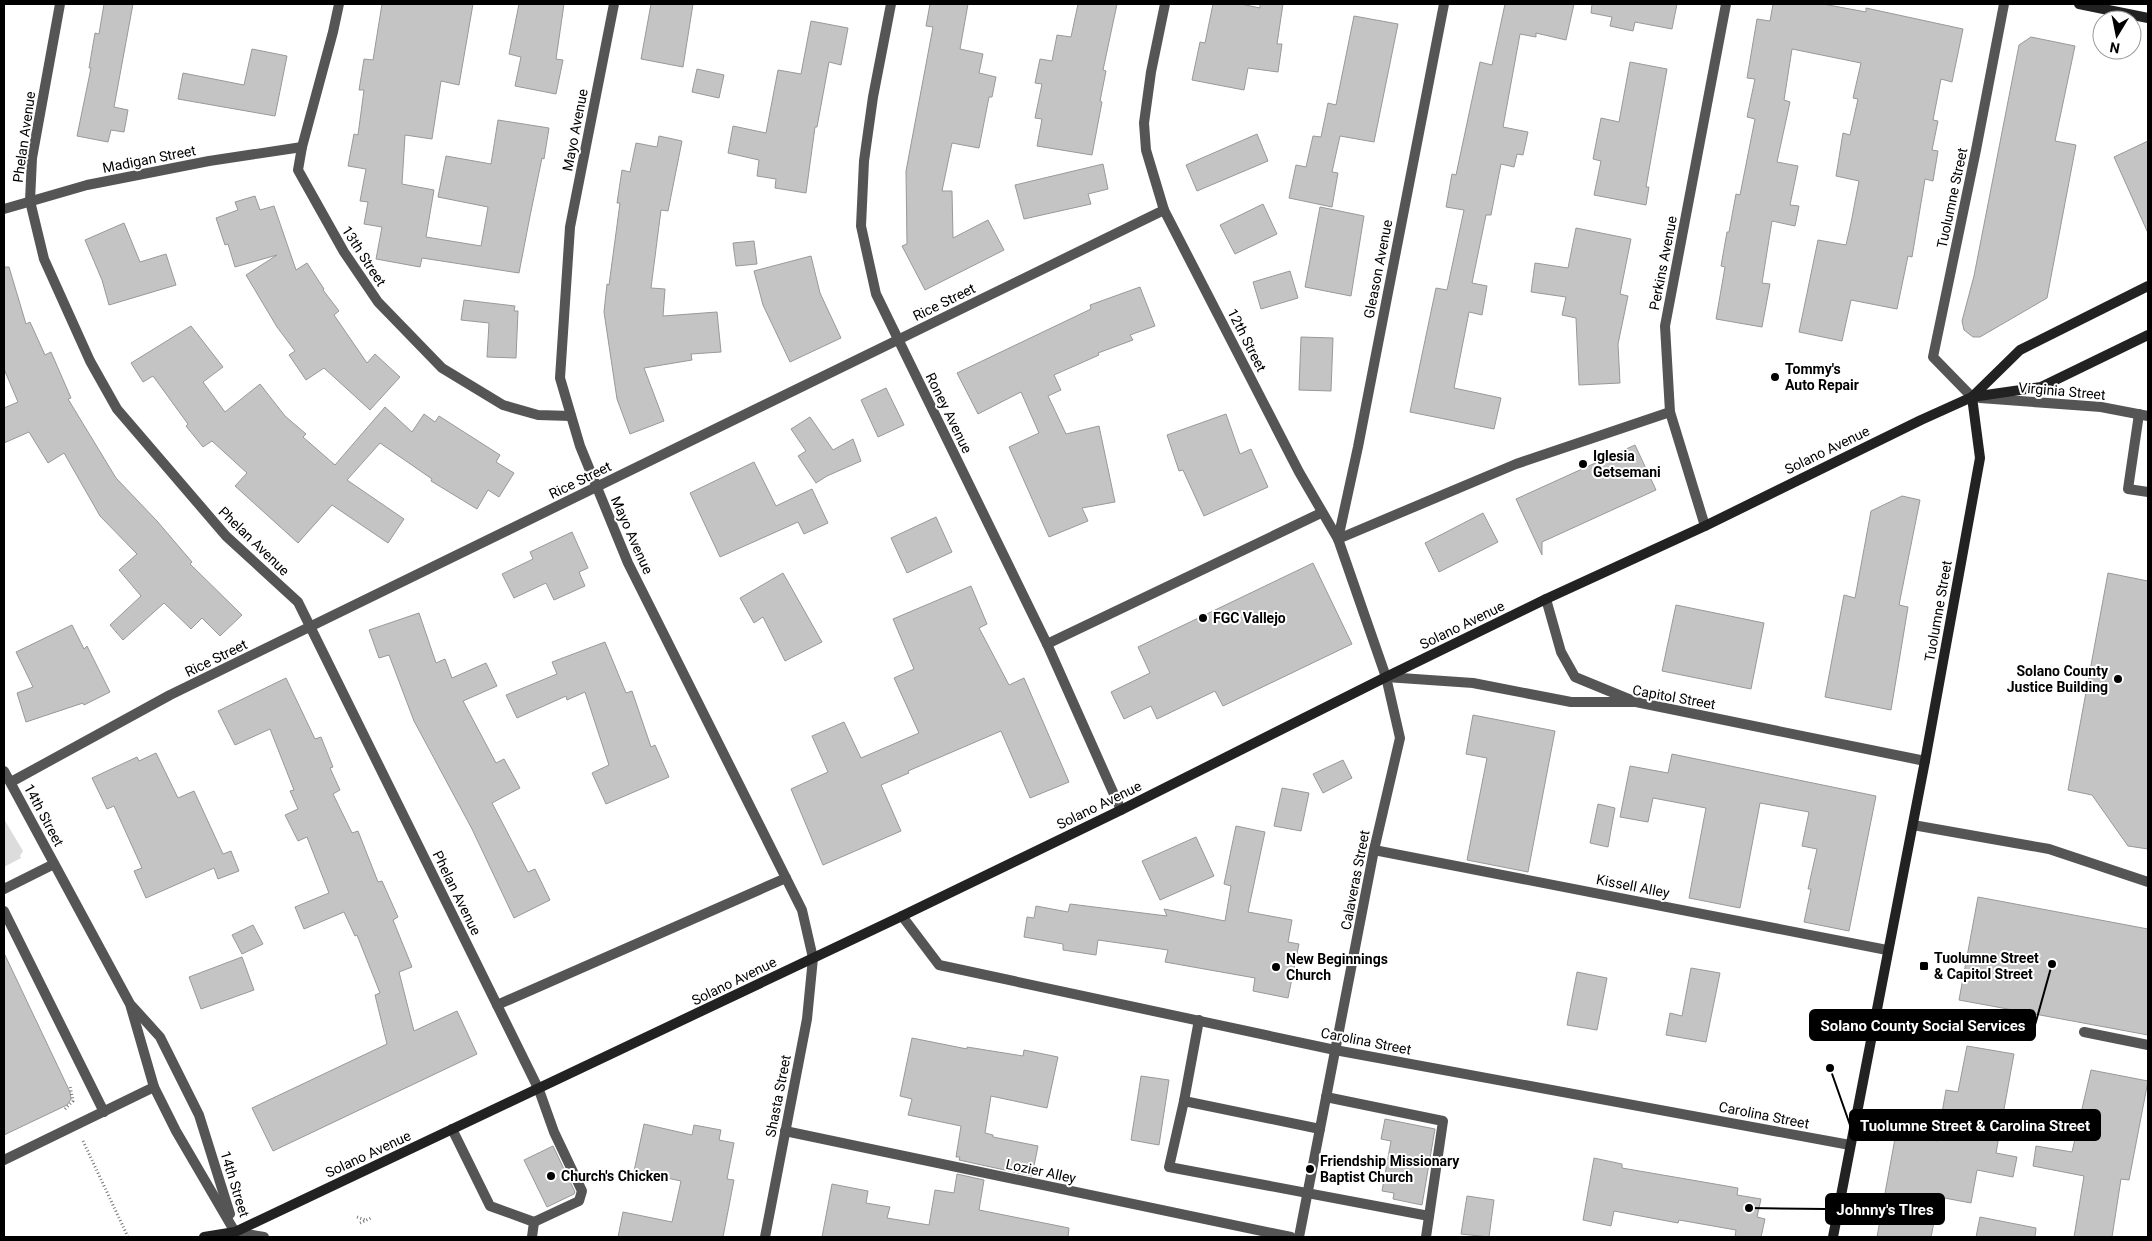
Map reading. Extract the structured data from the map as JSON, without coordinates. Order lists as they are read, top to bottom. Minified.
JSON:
{"streets":{"main road":["Tuolumne Street","Solano Avenue"],"street":["Mayo Avenue","Phelan Avenue","Madigan Street","13th Street","Perkins Avenue","Gleason Avenue","Rice Street","12th Street","Virginia Street","Roney Avenue","Capitol Street","14th Street","Calaveras Street","Kissell Alley","Carolina Street","Shasta Street","Lozier Alley"]},"crossings":[["Mayo Avenue","13th Street"],["Mayo Avenue","Rice Street"],["Mayo Avenue","Solano Avenue"],["Mayo Avenue","Shasta Street"],["Phelan Avenue","Madigan Street"],["Phelan Avenue","Rice Street"],["Phelan Avenue","Solano Avenue"],["Madigan Street","13th Street"],["Tuolumne Street","Virginia Street"],["Tuolumne Street","Solano Avenue"],["Tuolumne Street","Capitol Street"],["Tuolumne Street","Kissell Alley"],["Tuolumne Street","Carolina Street"],["Perkins Avenue","Solano Avenue"],["Gleason Avenue","12th Street"],["Rice Street","12th Street"],["Rice Street","Roney Avenue"],["Rice Street","14th Street"],["12th Street","Solano Avenue"],["12th Street","Capitol Street"],["12th Street","Calaveras Street"],["Virginia Street","Solano Avenue"],["Roney Avenue","Solano Avenue"],["Solano Avenue","Capitol Street"],["Solano Avenue","14th Street"],["Solano Avenue","Calaveras Street"],["Solano Avenue","Carolina Street"],["Solano Avenue","Shasta Street"],["Capitol Street","Calaveras Street"],["Calaveras Street","Kissell Alley"],["Calaveras Street","Carolina Street"],["Shasta Street","Lozier Alley"]],"places":{"other":["Tommy's Auto Repair","Iglesia Getsemani","FGC Vallejo","Solano County Justice Building","Solano County Social Services","New Beginnings Church","Tuolumne Street & Carolina Street","Friendship Missionary Baptist Church","Church's Chicken","Johnny's TIres"],"transit":["Tuolumne Street & Capitol Street"]},"north":"bottom"}
